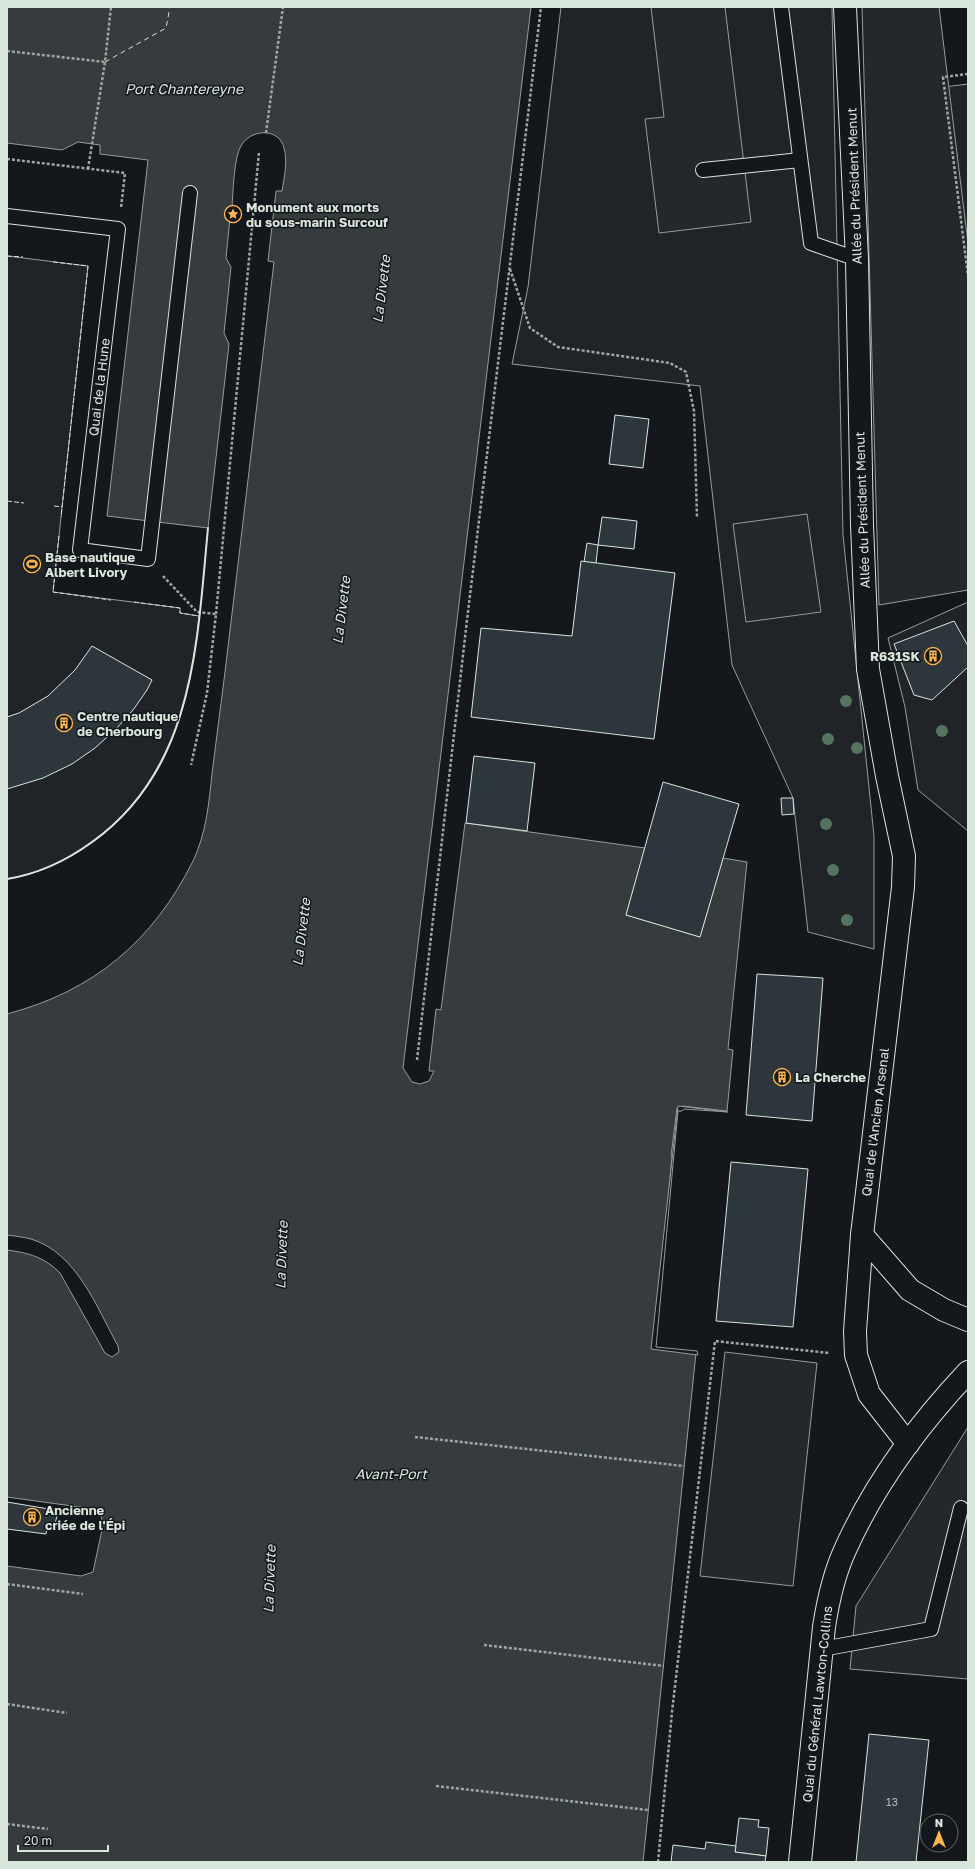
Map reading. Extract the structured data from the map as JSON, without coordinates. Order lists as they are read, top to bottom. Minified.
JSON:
{"streets":{"street":["Allée du Président Menut","Quai de l'Ancien Arsenal","Quai du Général Lawton-Collins"],"lane":["Quai de la Hune"]},"crossings":[["Allée du Président Menut","Quai de l'Ancien Arsenal"],["Quai de l'Ancien Arsenal","Quai du Général Lawton-Collins"]],"water":["Port Chantereyne","La Divette","Avant-Port"],"places":{"place":["Monument aux morts du sous-marin Surcouf"],"sports":["Base nautique Albert Livory"],"building":["R631SK","Centre nautique de Cherbourg","La Cherche","Ancienne criée de l'Épi"]},"house_numbers":["13"],"scale_bar":"20 m","north":"top"}
